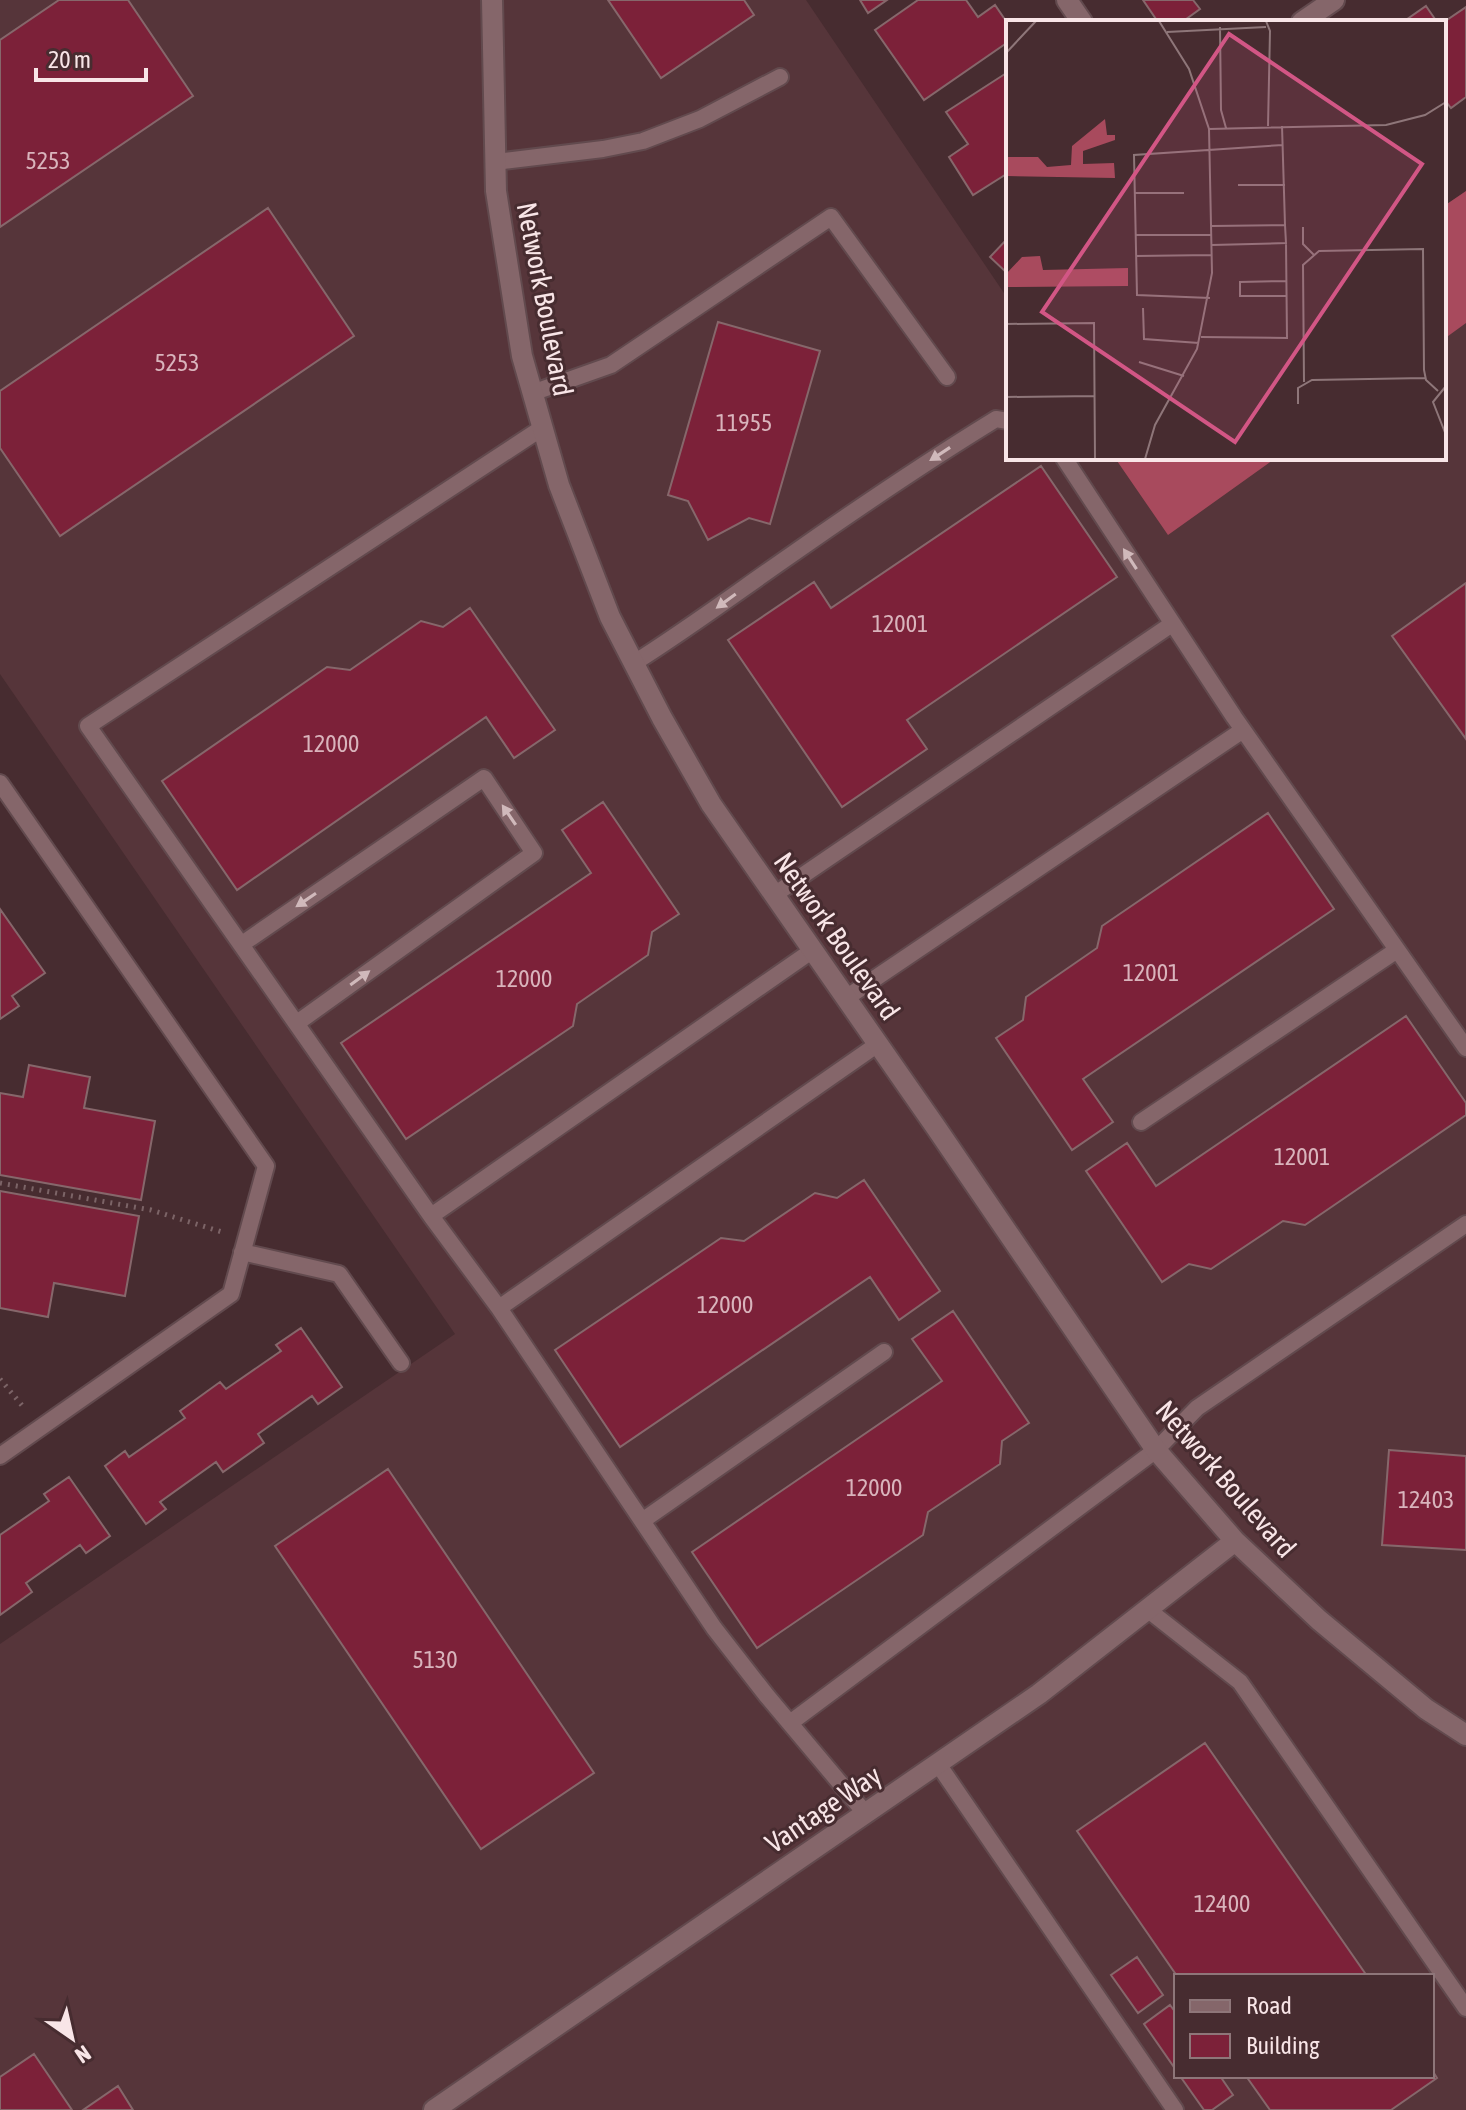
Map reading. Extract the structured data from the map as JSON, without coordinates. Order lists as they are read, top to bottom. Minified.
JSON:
{"streets":{"street":["Network Boulevard","Vantage Way"]},"crossings":[["Network Boulevard","Vantage Way"]],"house_numbers":["5253","5253","11955","12001","12000","12001","12000","12001","12000","12000","12403","5130","12400"],"legend":["Road","Building"],"scale_bar":"20 m","north":"bottom right"}
